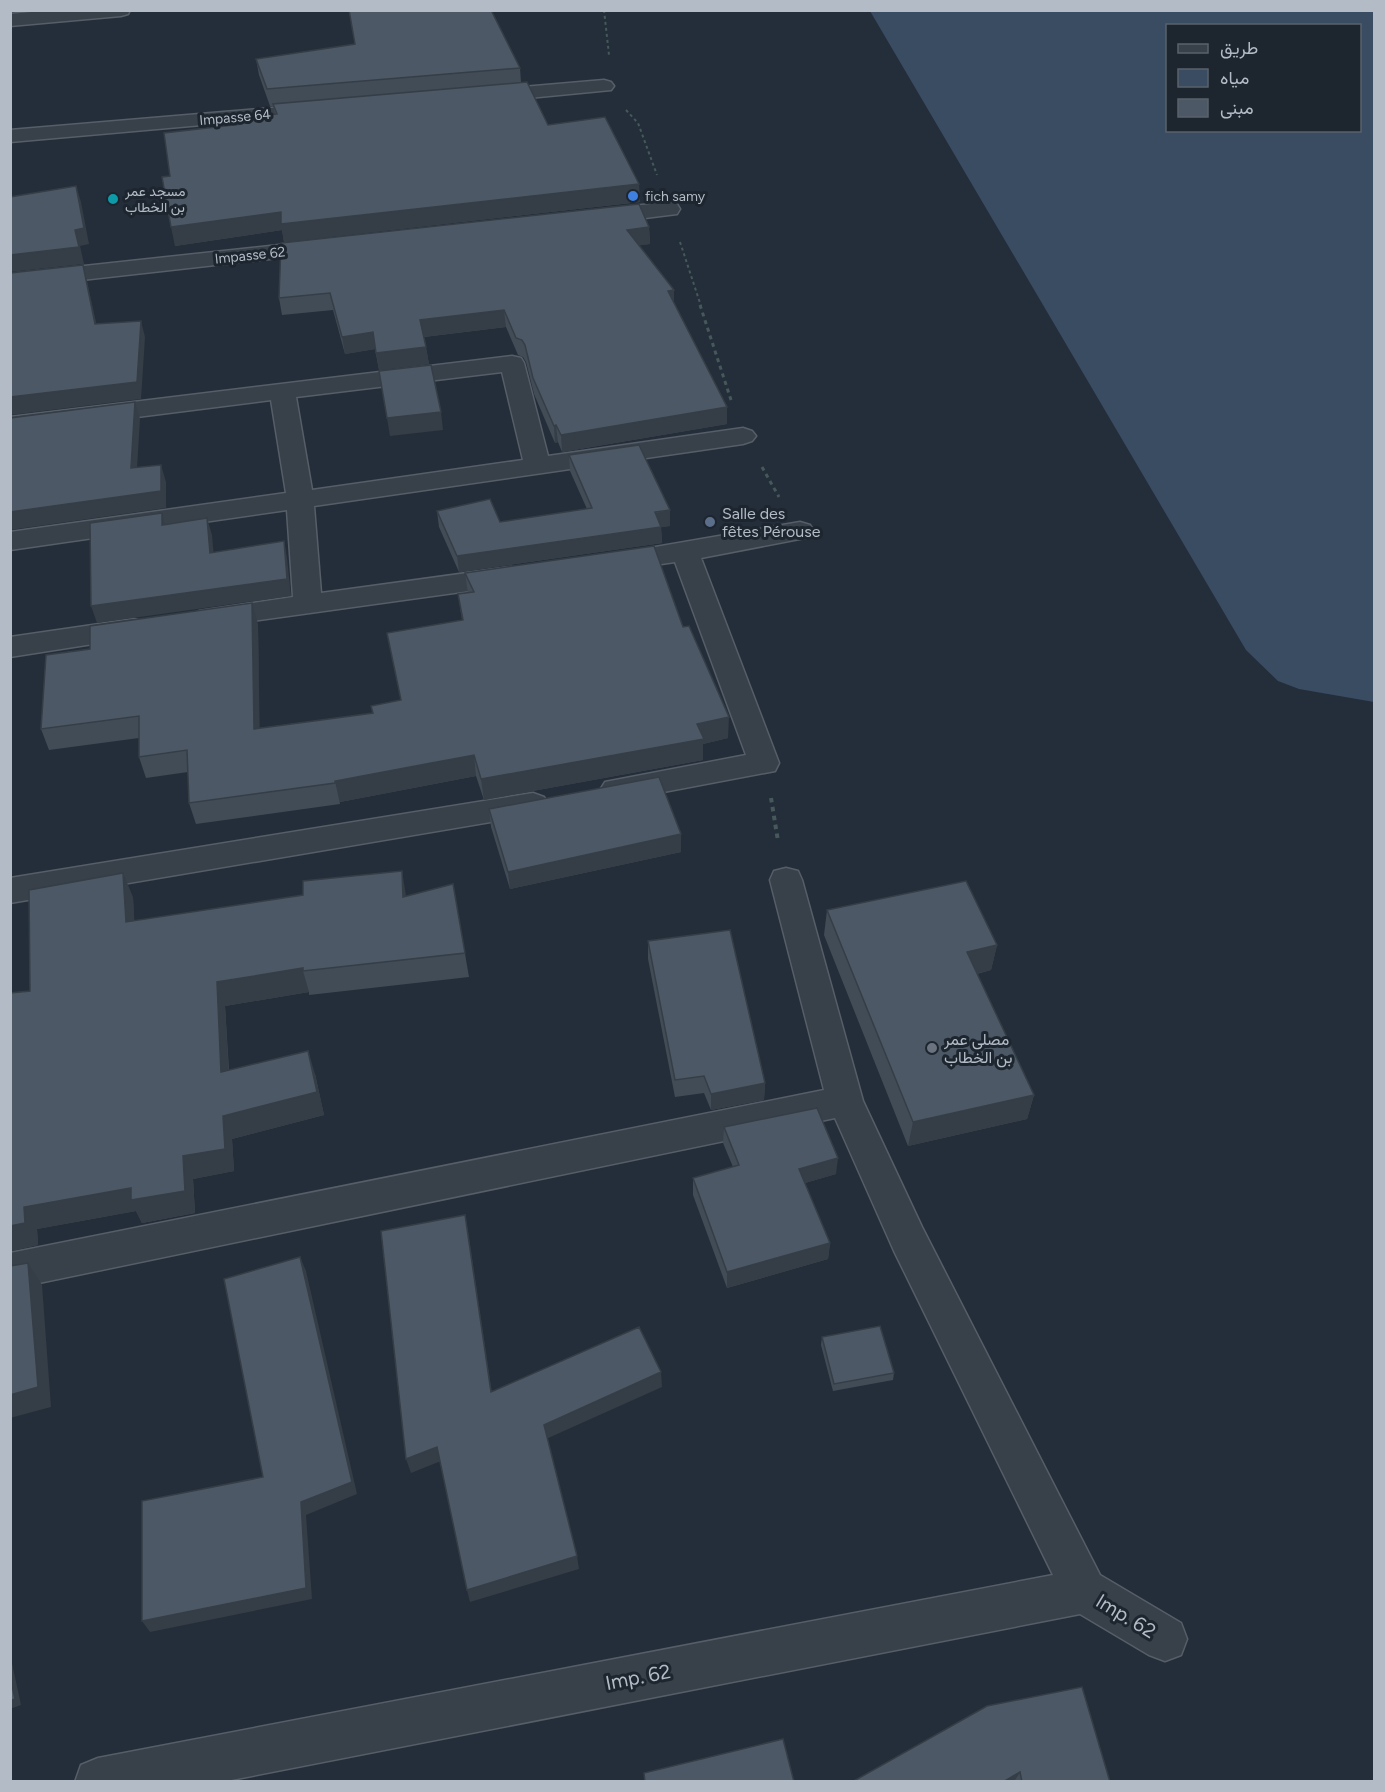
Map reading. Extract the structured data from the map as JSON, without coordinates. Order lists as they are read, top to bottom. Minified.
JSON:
{"streets":{"street":["Impasse 64","Impasse 62","Imp. 62"]},"places":["fich samy","مسجد عمر بن الخطاب","Salle des fêtes Pérouse","مصلى عمر بن الخطاب"],"legend":["طريق","مياه","مبنى"]}
